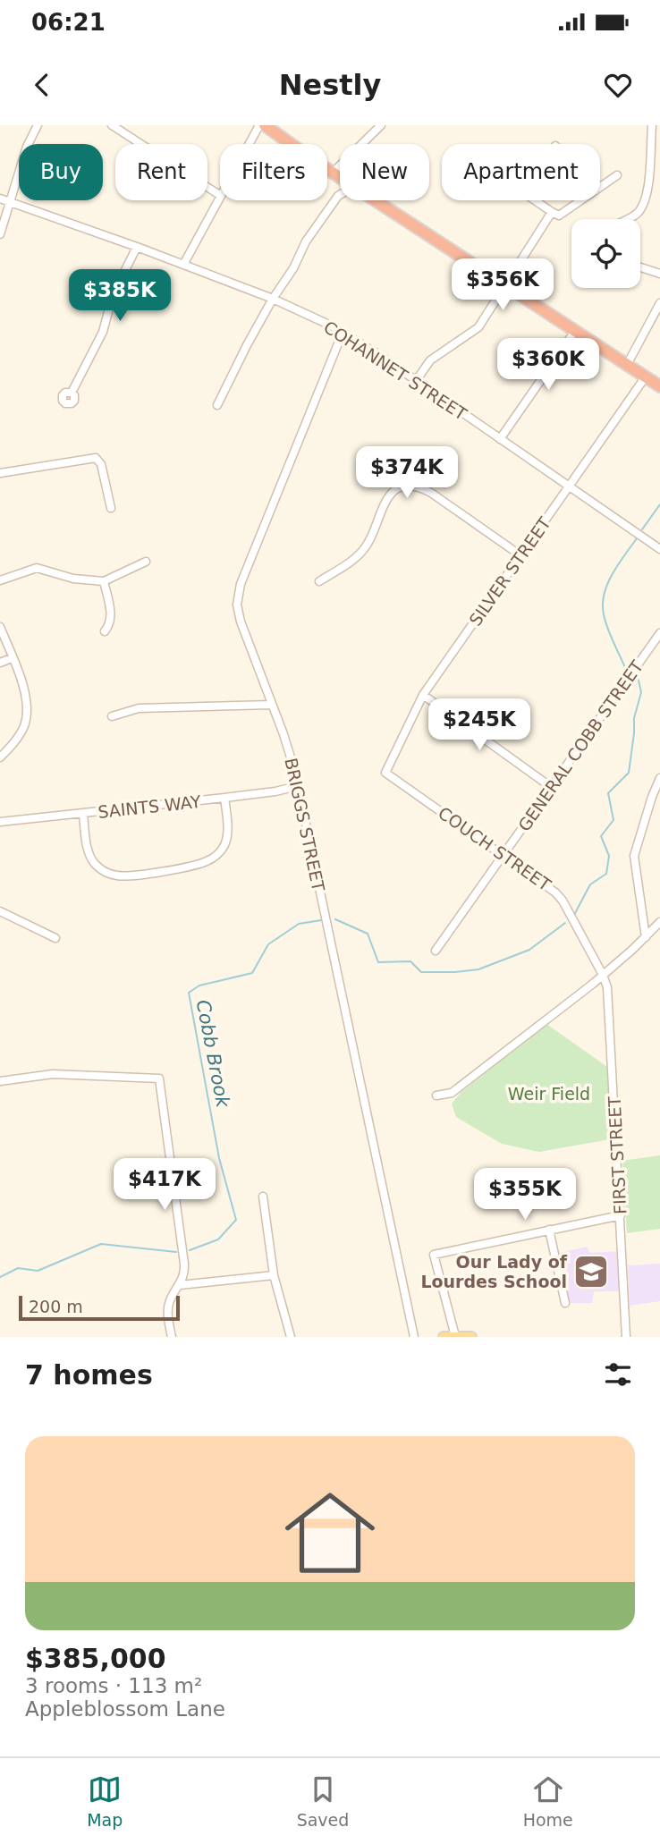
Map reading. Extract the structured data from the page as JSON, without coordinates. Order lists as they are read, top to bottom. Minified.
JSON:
{"streets":{"street":["COHANNET STREET","SILVER STREET","GENERAL COBB STREET","SAINTS WAY","BRIGGS STREET","COUCH STREET","FIRST STREET"]},"crossings":[["COHANNET STREET","SILVER STREET"],["COHANNET STREET","BRIGGS STREET"],["SILVER STREET","COUCH STREET"],["GENERAL COBB STREET","COUCH STREET"],["SAINTS WAY","BRIGGS STREET"],["COUCH STREET","FIRST STREET"]],"water":["Cobb Brook"],"parks":["Weir Field"],"places":{"school or university":["Our Lady of Lourdes School"]},"scale_bar":"200 m","page":{"status":"06:21","header":"Nestly","chip":["Buy","Rent","Filters","New","Apartment"],"price":["$356K","$385K","$360K","$374K","$245K","$417K","$355K"],"scale":"200 m","heading":"7 homes","list":[{"name":"$385,000","note":"3 rooms · 113 m² · Appleblossom Lane"}],"tabs":["Map","Saved","Home"]}}
